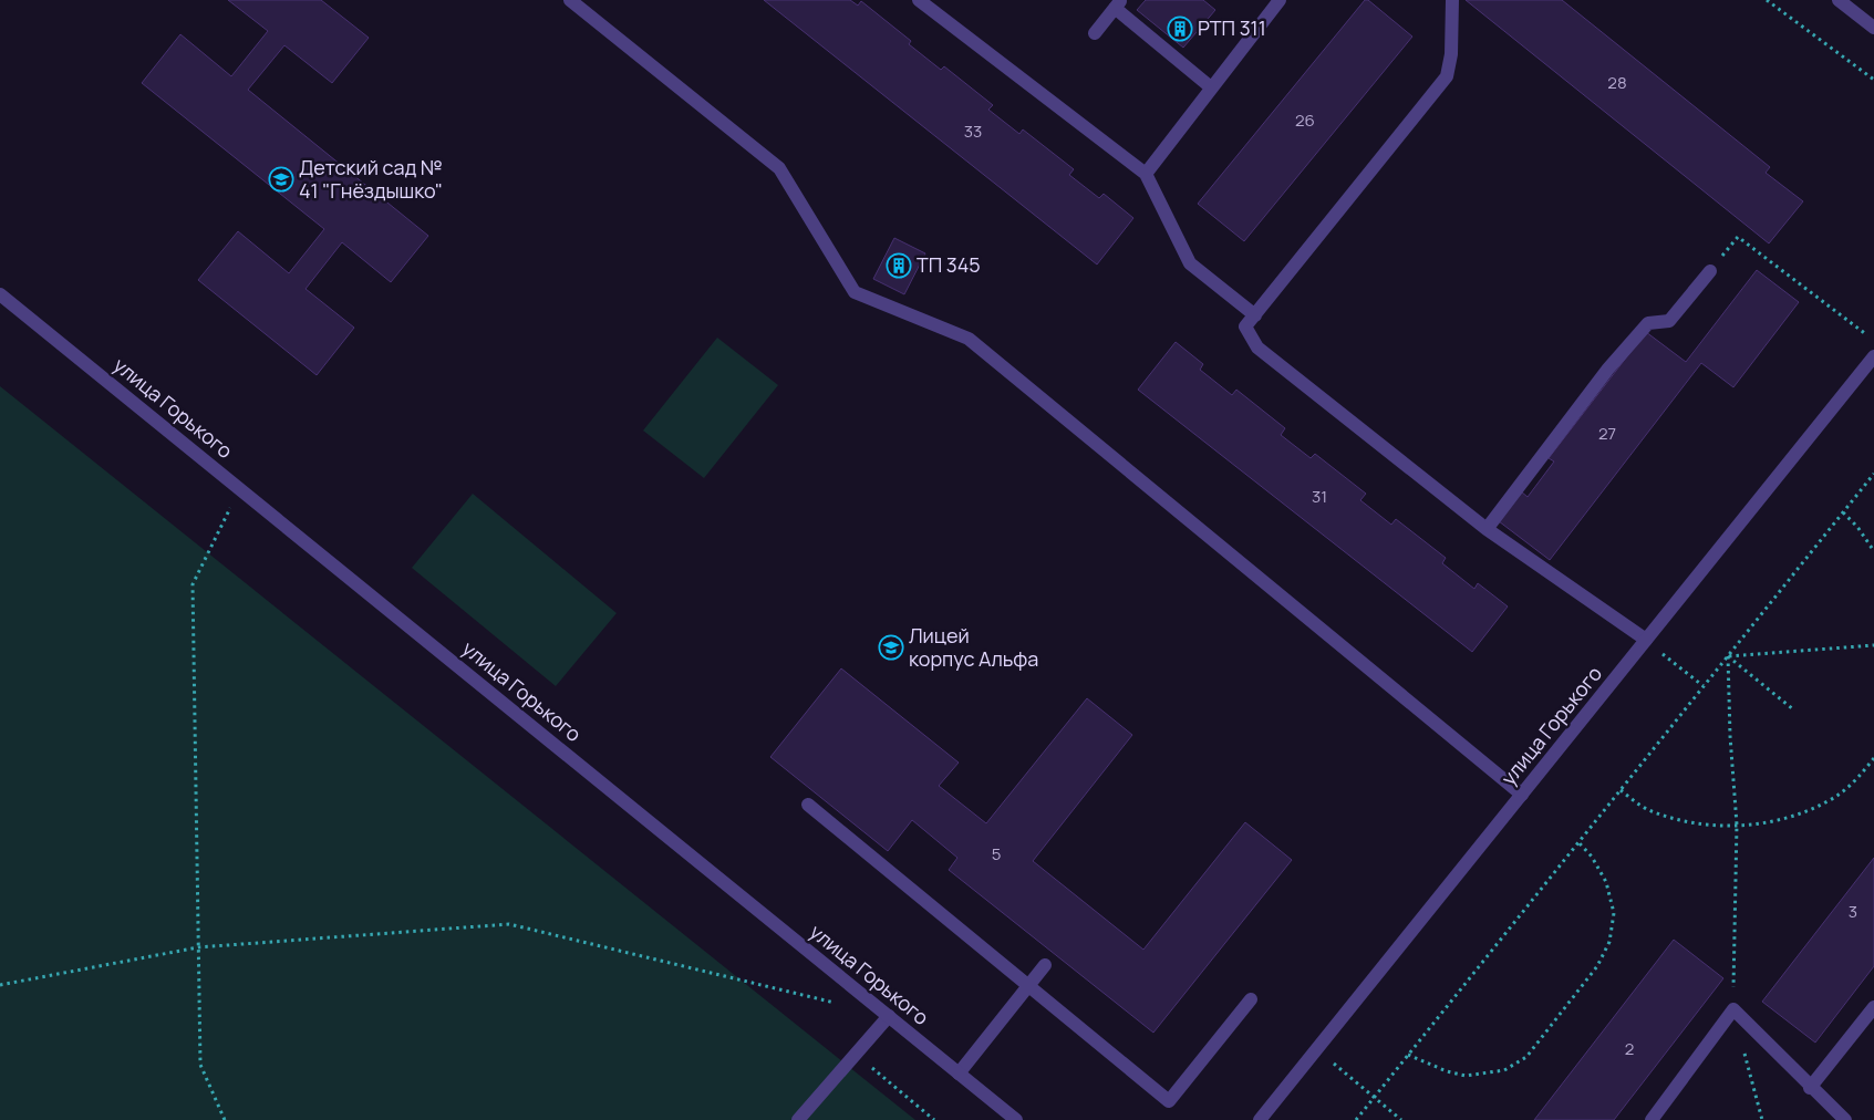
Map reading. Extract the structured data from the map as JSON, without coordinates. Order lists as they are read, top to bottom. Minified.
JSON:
{"streets":{"street":["улица Горького"]},"places":{"building":["РТП 311","ТП 345"],"school or university":["Детский сад № 41 \"Гнёздышко\"","Лицей корпус Альфа"]},"house_numbers":["28","26","33","27","31","5","3","2"]}
